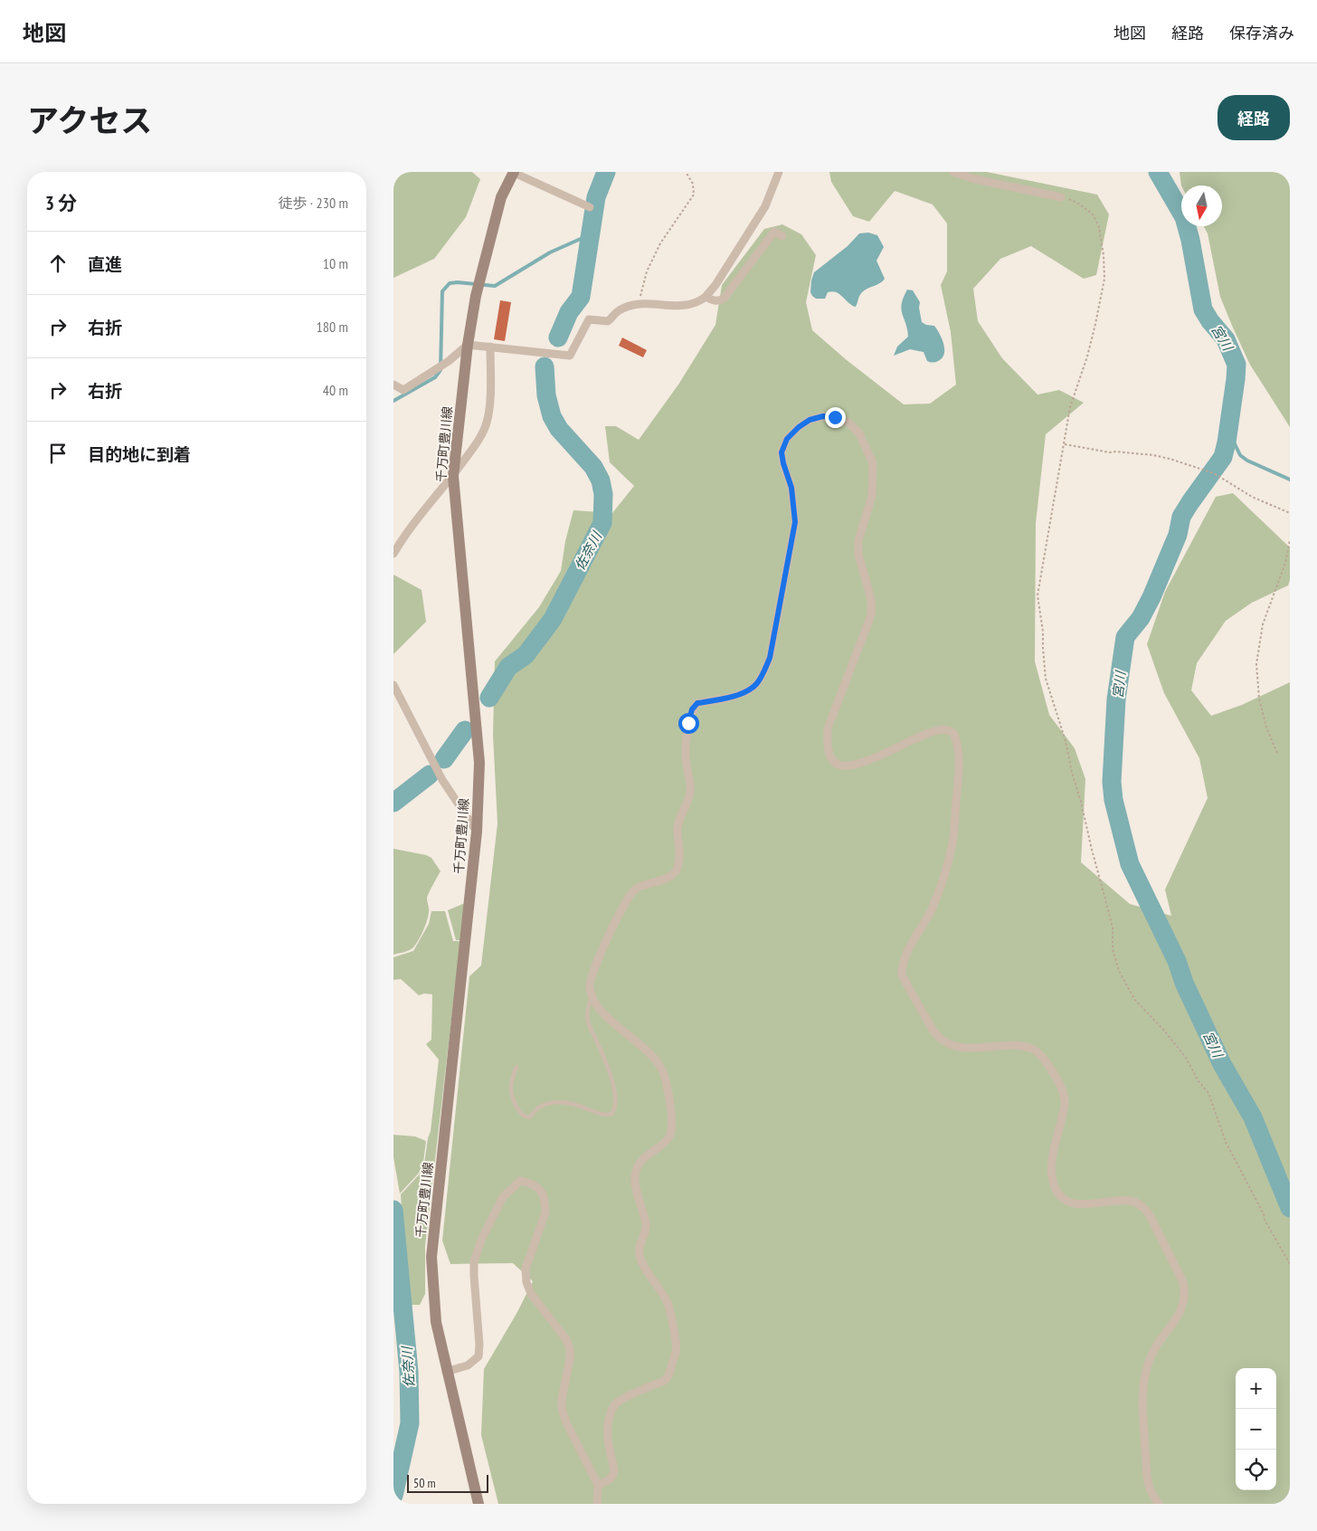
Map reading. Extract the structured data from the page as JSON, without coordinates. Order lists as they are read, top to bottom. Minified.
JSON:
{"streets":{"main road":["千万町豊川線"]},"water":["宮川","佐奈川"],"scale_bar":"50 m","north":"bottom","page":{"header":"地図","nav":["地図","経路","保存済み"],"title":"アクセス","buttons":"経路","heading":["3 分","徒歩 · 230 m"],"list":[["直進","10 m"],["右折","180 m"],["右折","40 m"],"目的地に到着"],"map_buttons":["+","−"],"scale":"50 m"}}
